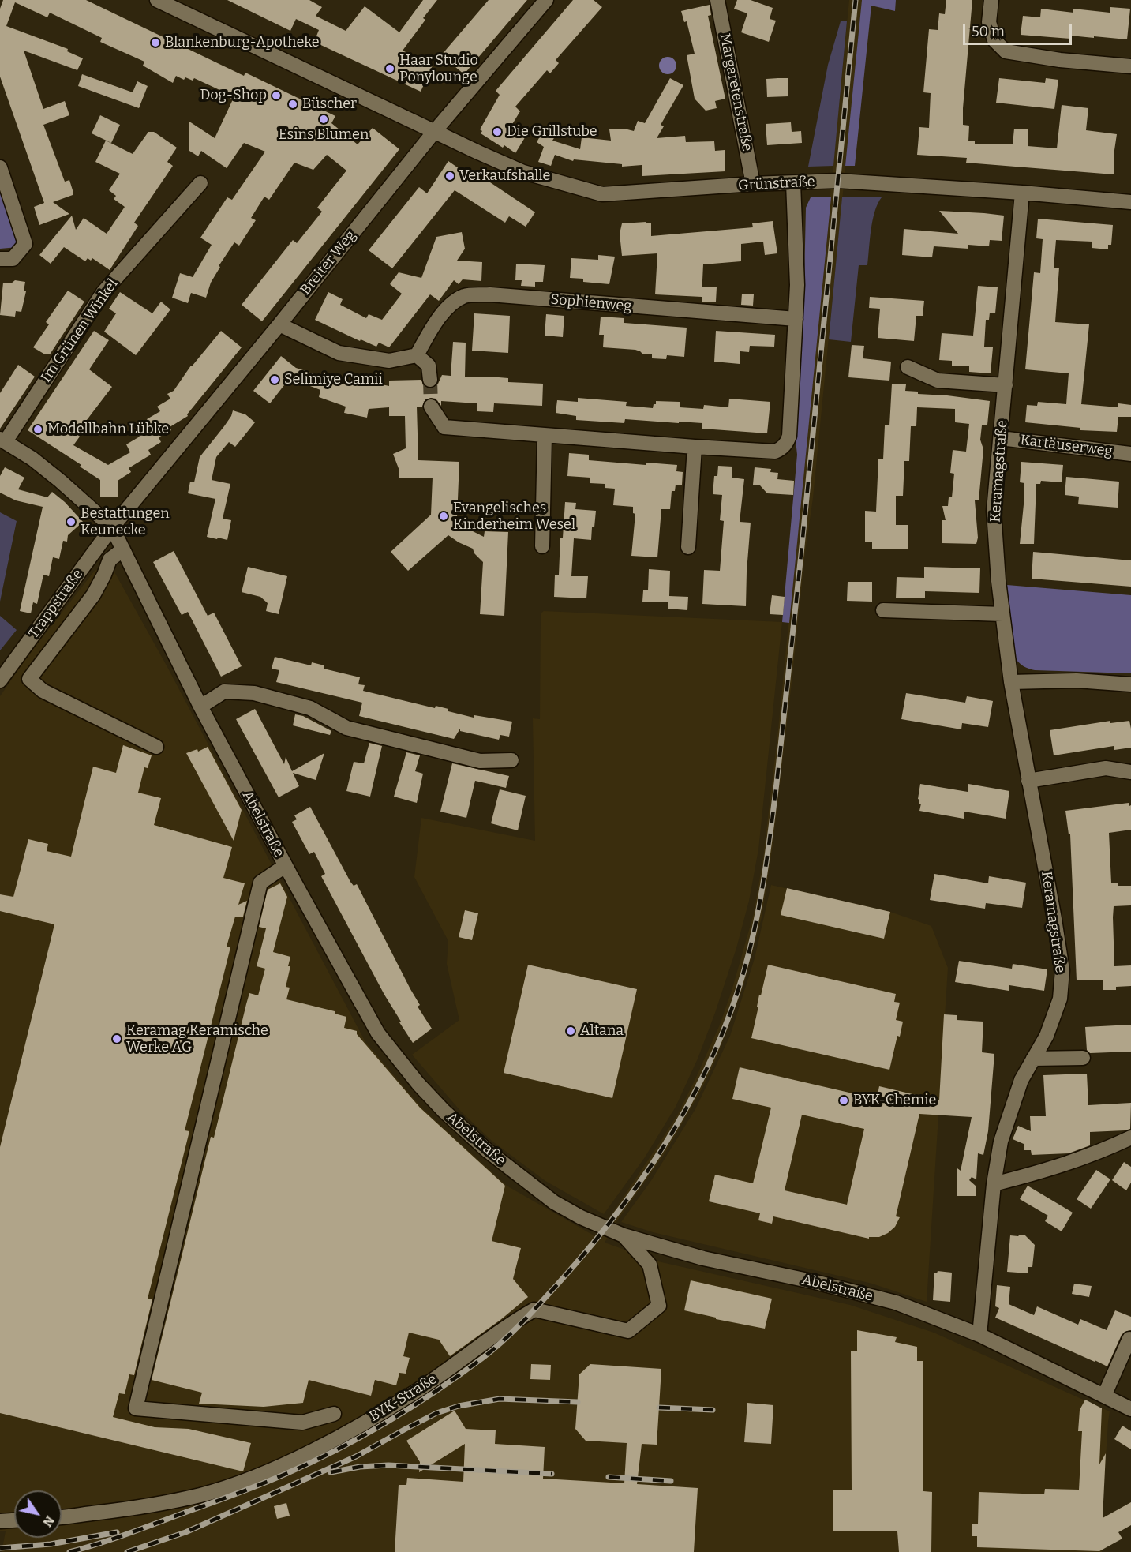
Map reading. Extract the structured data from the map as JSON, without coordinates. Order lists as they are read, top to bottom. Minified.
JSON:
{"streets":{"street":["Margaretenstraße","Grünstraße","Breiter Weg","Sophienweg","Im Grünen Winkel","Kartäuserweg","Keramagstraße","Trappstraße","Abelstraße","BYK-Straße"]},"crossings":[["Margaretenstraße","Grünstraße"],["Grünstraße","Breiter Weg"],["Grünstraße","Keramagstraße"],["Breiter Weg","Trappstraße"],["Breiter Weg","Abelstraße"],["Kartäuserweg","Keramagstraße"],["Keramagstraße","Abelstraße"],["Trappstraße","Abelstraße"],["Abelstraße","BYK-Straße"]],"places":["Blankenburg-Apotheke","Haar Studio Ponylounge","Dog-Shop","Büscher","Esins Blumen","Die Grillstube","Verkaufshalle","Selimiye Camii","Modellbahn Lübke","Evangelisches Kinderheim Wesel","Bestattungen Keunecke","Altana","Keramag Keramische Werke AG","BYK-Chemie"],"scale_bar":"50 m","north":"bottom right"}
